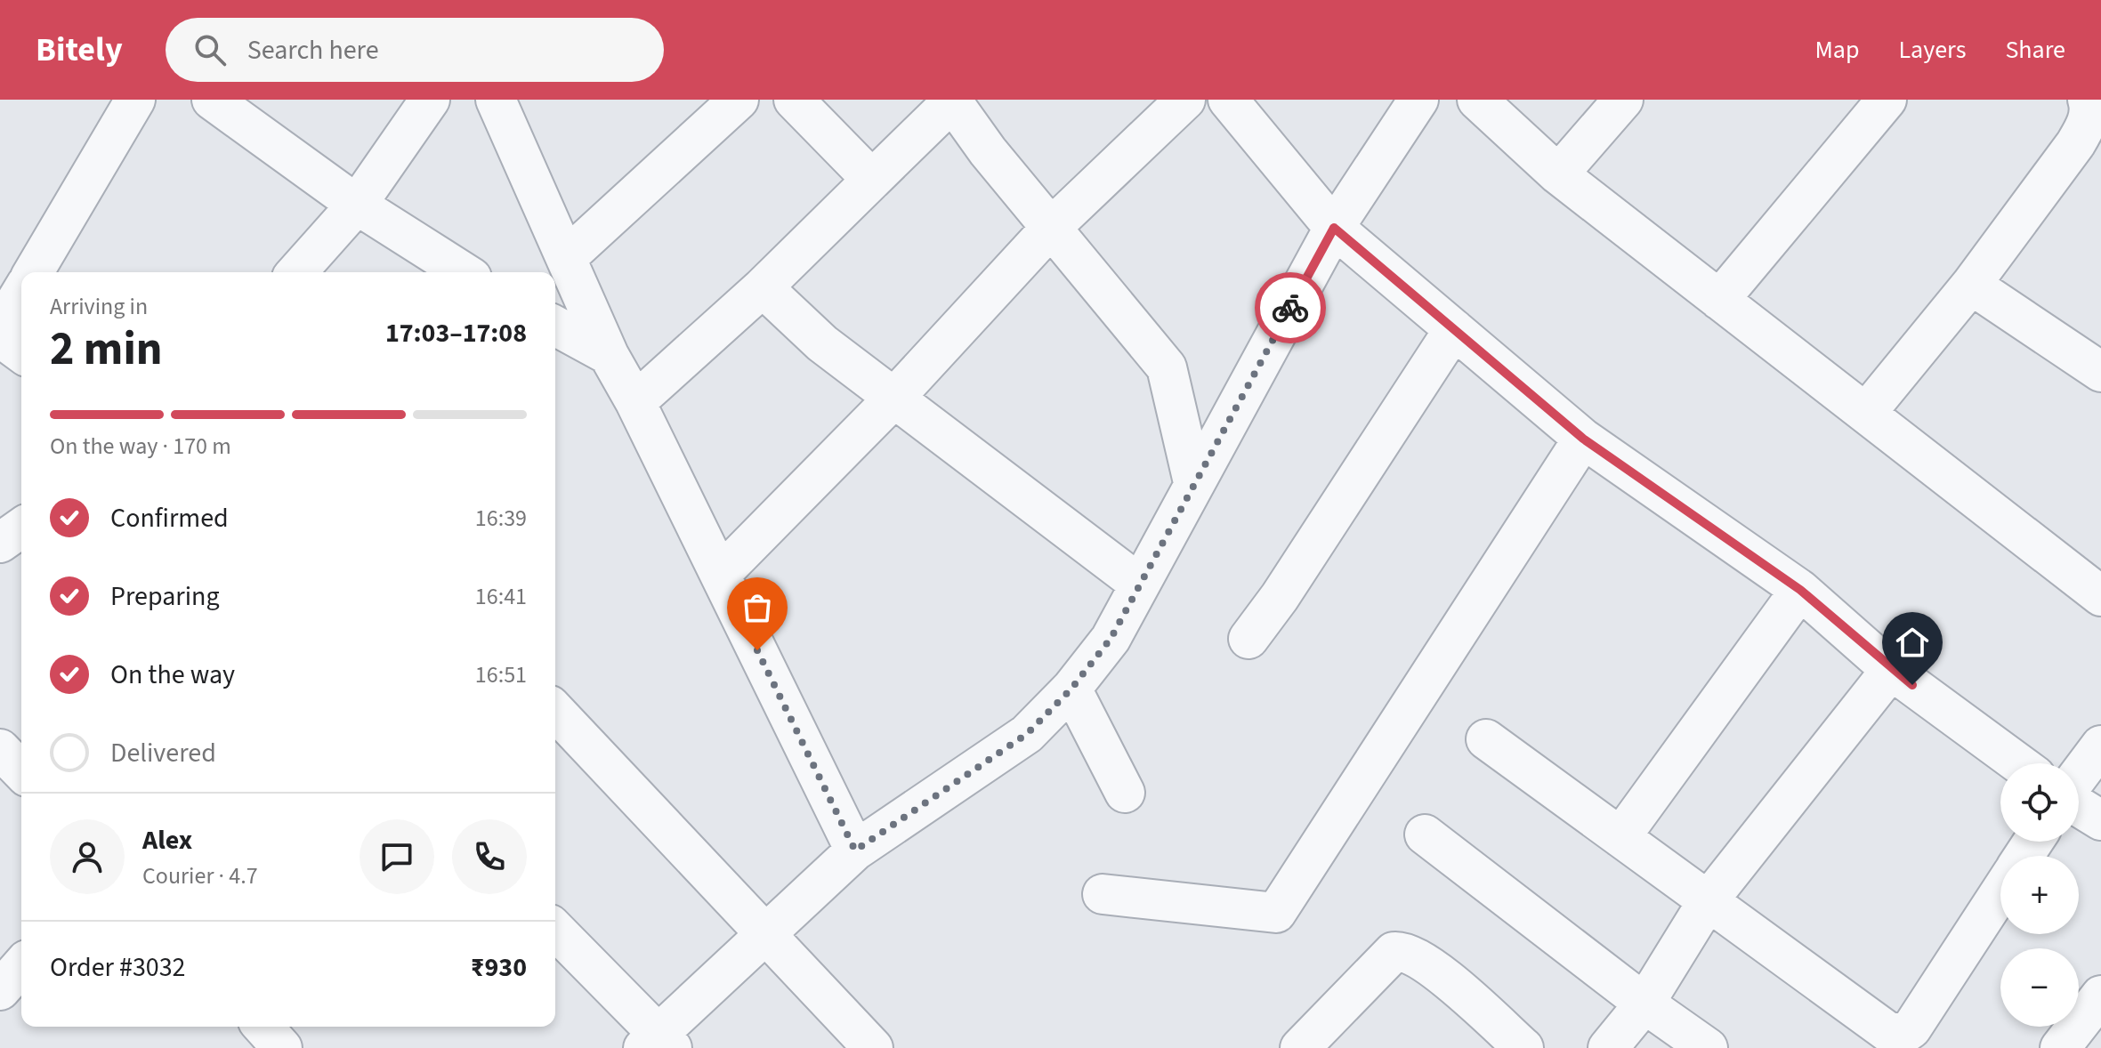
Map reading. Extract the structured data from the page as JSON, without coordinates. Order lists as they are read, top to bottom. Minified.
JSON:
{"page":{"header":"Bitely","search":"Search here","nav":["Map","Layers","Share"],"heading":["2 min","Arriving in","17:03–17:08"],"panel":["Alex","Courier · 4.7","Order #3032","₹930"],"bar":"On the way · 170 m","list":[["Confirmed","16:39"],["Preparing","16:41"],["On the way","16:51"],"Delivered"],"map_buttons":["+","−"]}}
